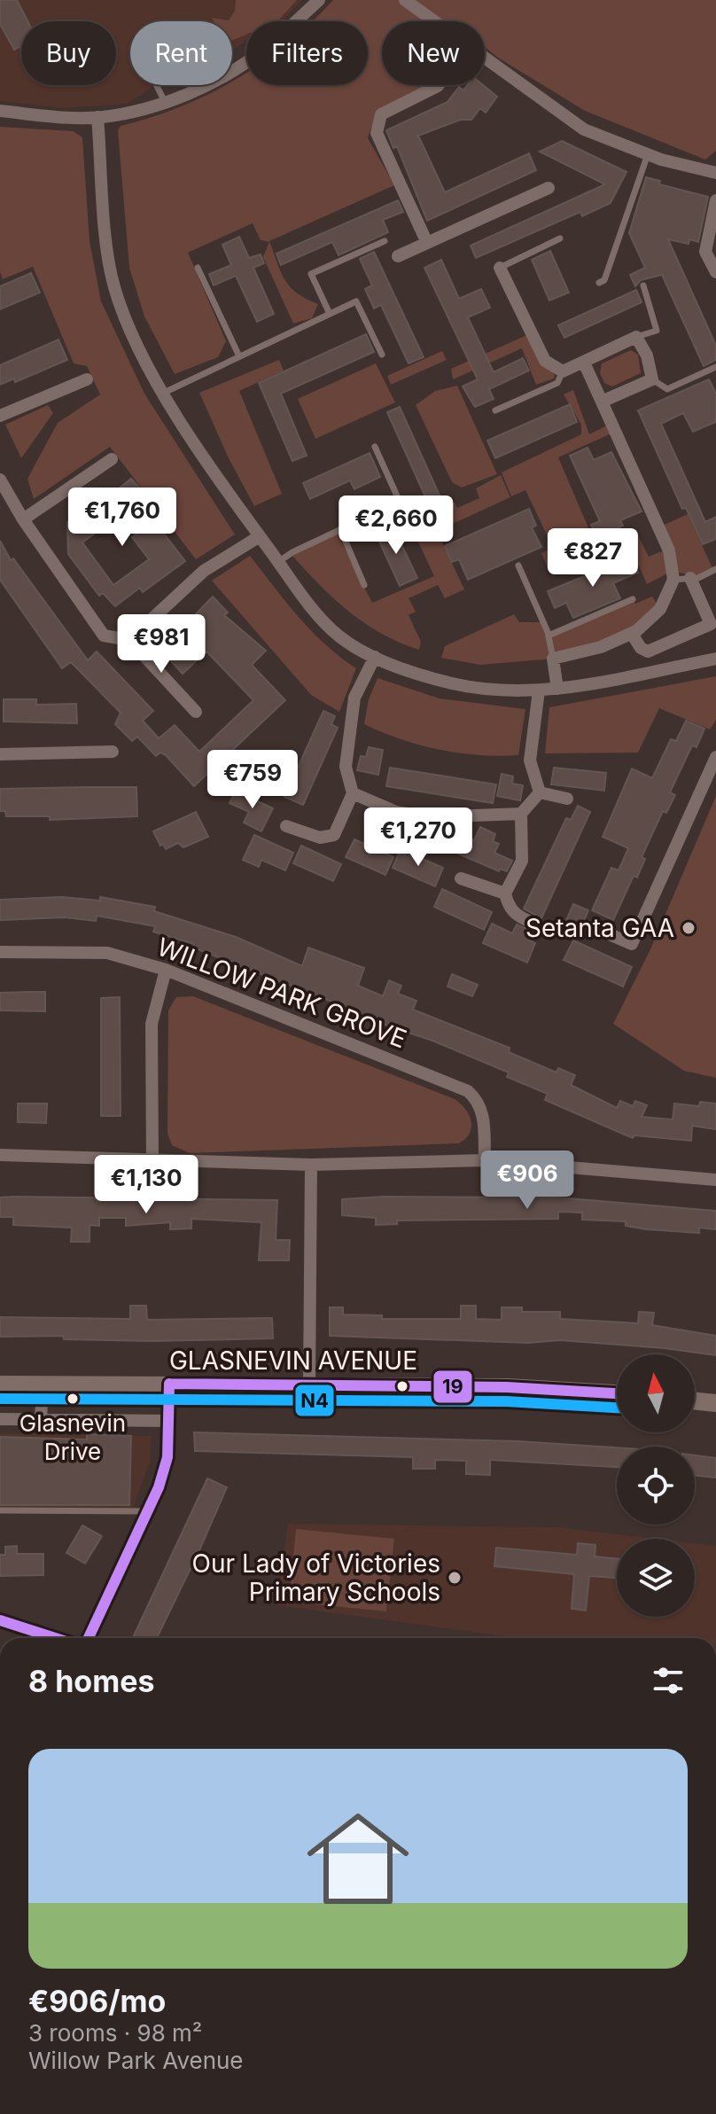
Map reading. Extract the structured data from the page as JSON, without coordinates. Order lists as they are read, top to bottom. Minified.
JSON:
{"streets":{"main road":["GLASNEVIN AVENUE"],"street":["WILLOW PARK GROVE"]},"places":["Setanta GAA","Glasnevin Drive","Our Lady of Victories Primary Schools"],"lines":["transit line 19","transit line N4"],"north":"top","page":{"chip":["Buy","Rent","Filters","New"],"price":["€1,760","€2,660","€827","€981","€759","€1,270","€906","€1,130"],"heading":"8 homes","list":[{"name":"€906/mo","note":"3 rooms · 98 m² · Willow Park Avenue"}]}}
